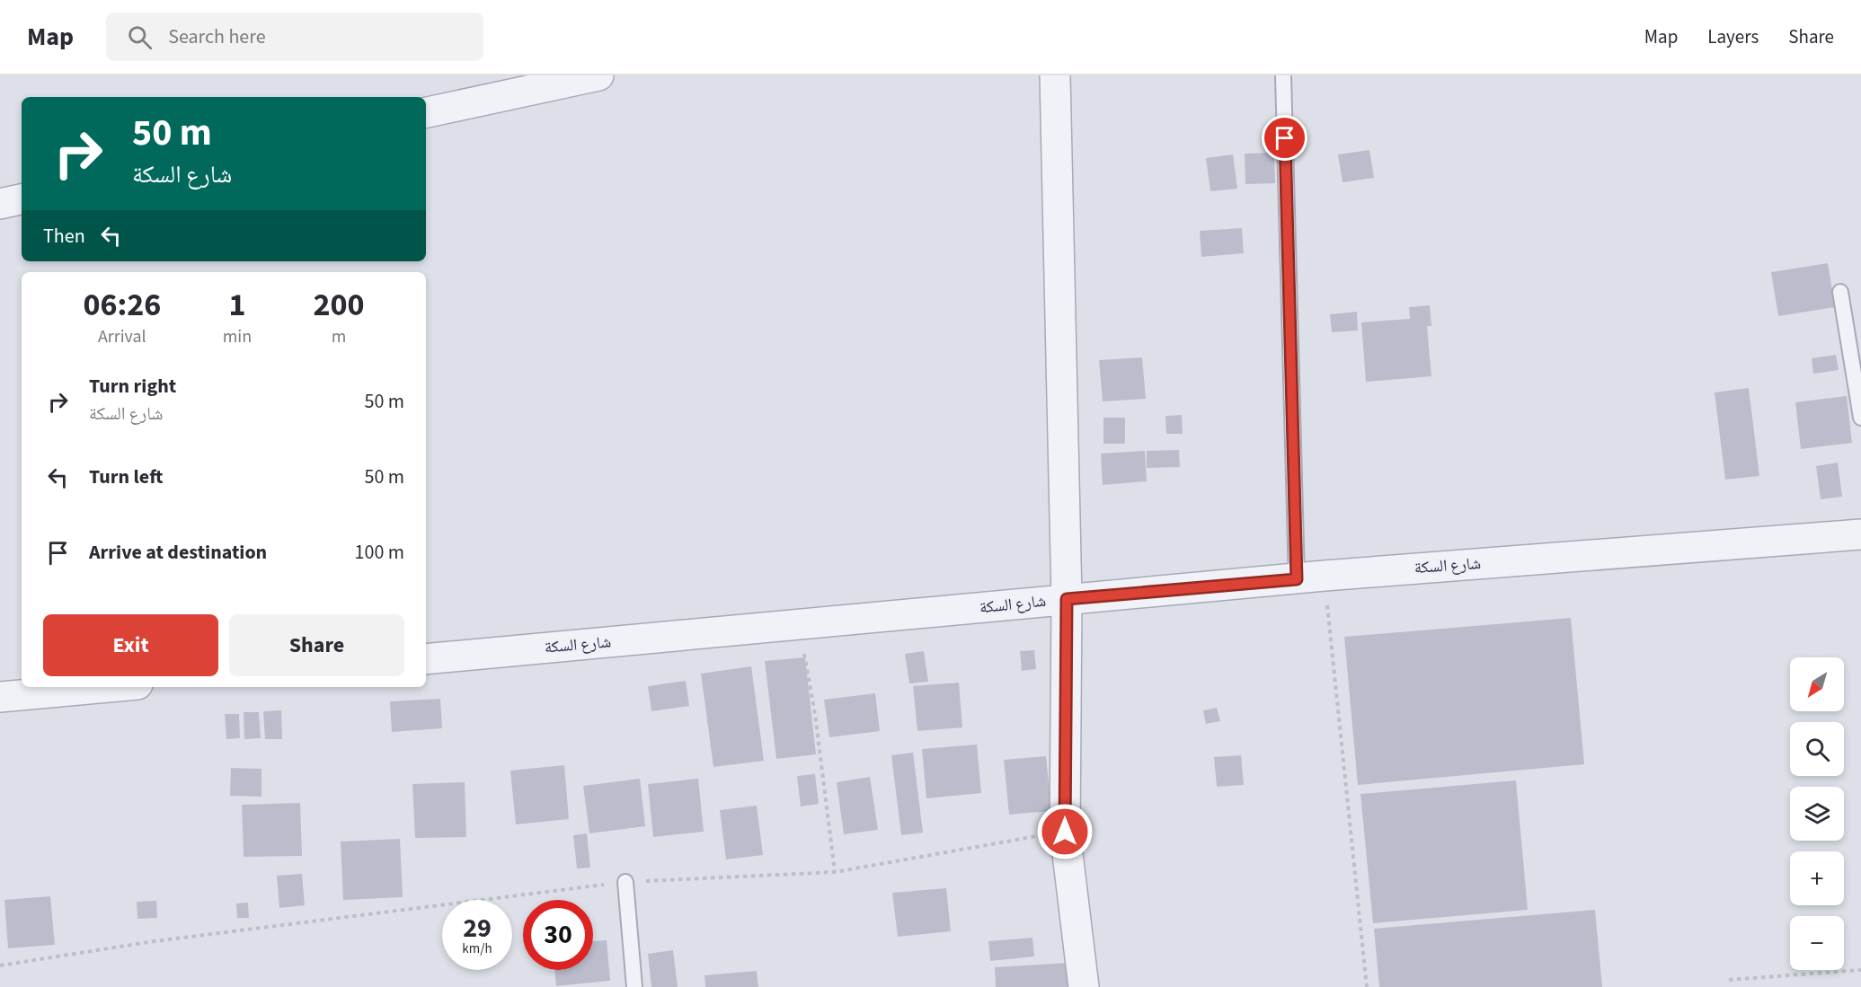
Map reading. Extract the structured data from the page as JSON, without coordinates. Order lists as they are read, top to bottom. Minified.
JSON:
{"streets":{"street":["شارع السكة"]},"north":"bottom left","page":{"header":"Map","search":"Search here","nav":["Map","Layers","Share"],"turn":["50 m","شارع السكة"],"then":"Then","eta":["06:26","Arrival","1","min","200","m"],"list":[{"name":"Turn right","note":"شارع السكة","value":"50 m"},{"name":"Turn left","value":"50 m"},{"name":"Arrive at destination","value":"100 m"}],"buttons":["Exit","Share"],"map_buttons":["+","−"],"speed":"29 km/h","limit":"30"}}
